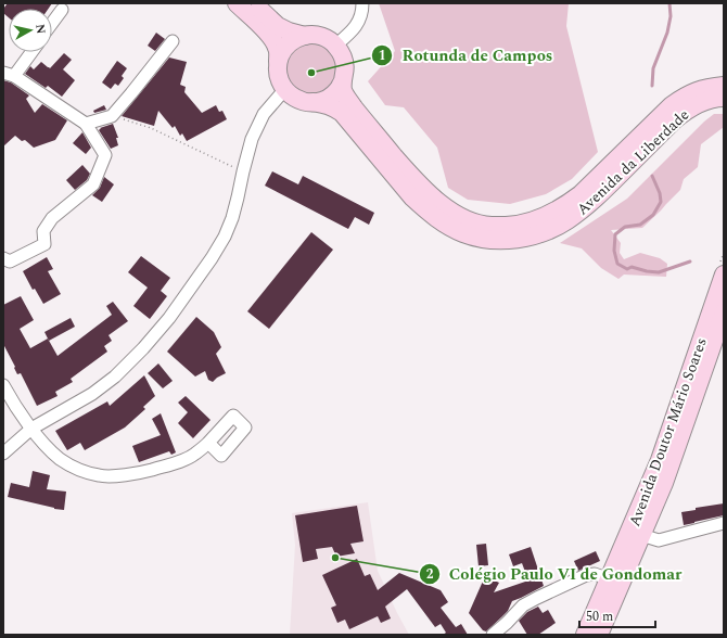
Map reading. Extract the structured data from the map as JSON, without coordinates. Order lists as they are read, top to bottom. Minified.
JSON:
{"streets":{"main road":["Avenida da Liberdade","Avenida Doutor Mário Soares"]},"places":["Rotunda de Campos","Colégio Paulo VI de Gondomar"],"scale_bar":"50 m","north":"right"}
